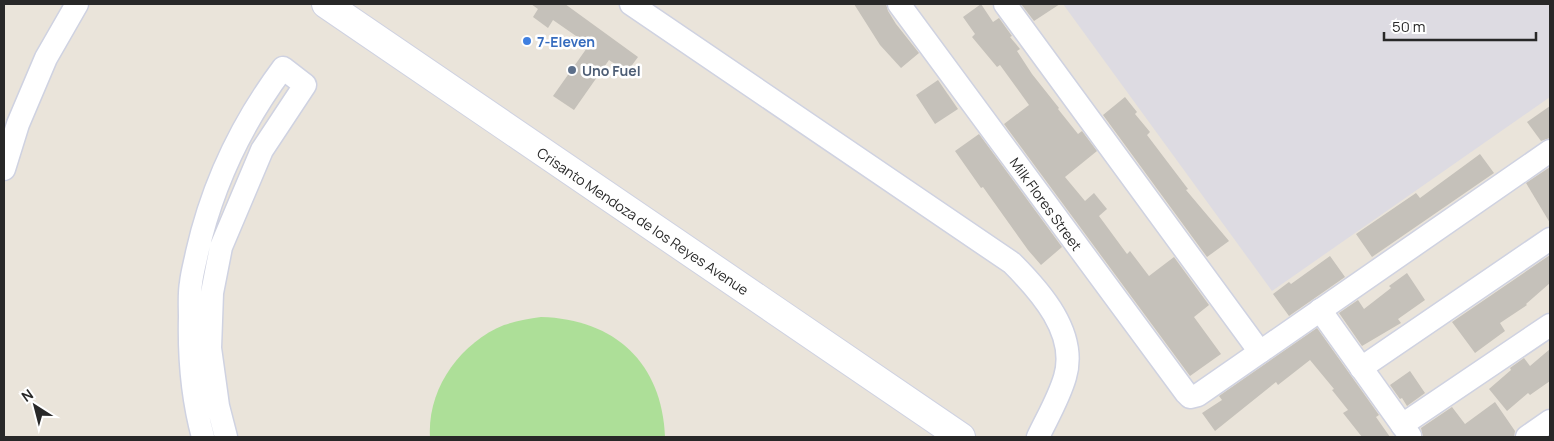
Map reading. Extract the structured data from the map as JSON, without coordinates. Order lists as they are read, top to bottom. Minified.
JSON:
{"streets":{"main road":["Crisanto Mendoza de los Reyes Avenue"],"street":["Milk Flores Street"]},"places":["7-Eleven","Uno Fuel"],"scale_bar":"50 m","north":"top left"}
